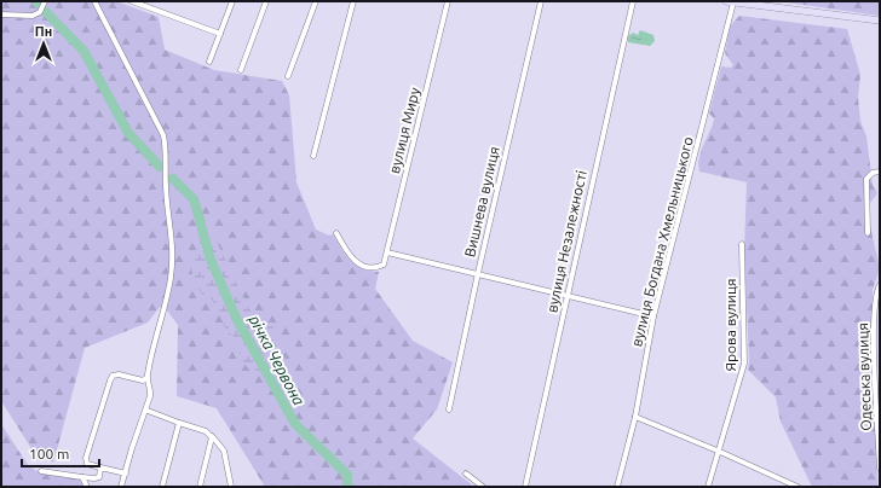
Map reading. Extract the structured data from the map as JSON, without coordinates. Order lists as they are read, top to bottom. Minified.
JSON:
{"streets":{"street":["вулиця Миру","Вишнева вулиця","вулиця Незалежності","вулиця Богдана Хмельницького","Ярова вулиця","Одеська вулиця"]},"water":["річка Червона"],"scale_bar":"100 m","north":"top"}
